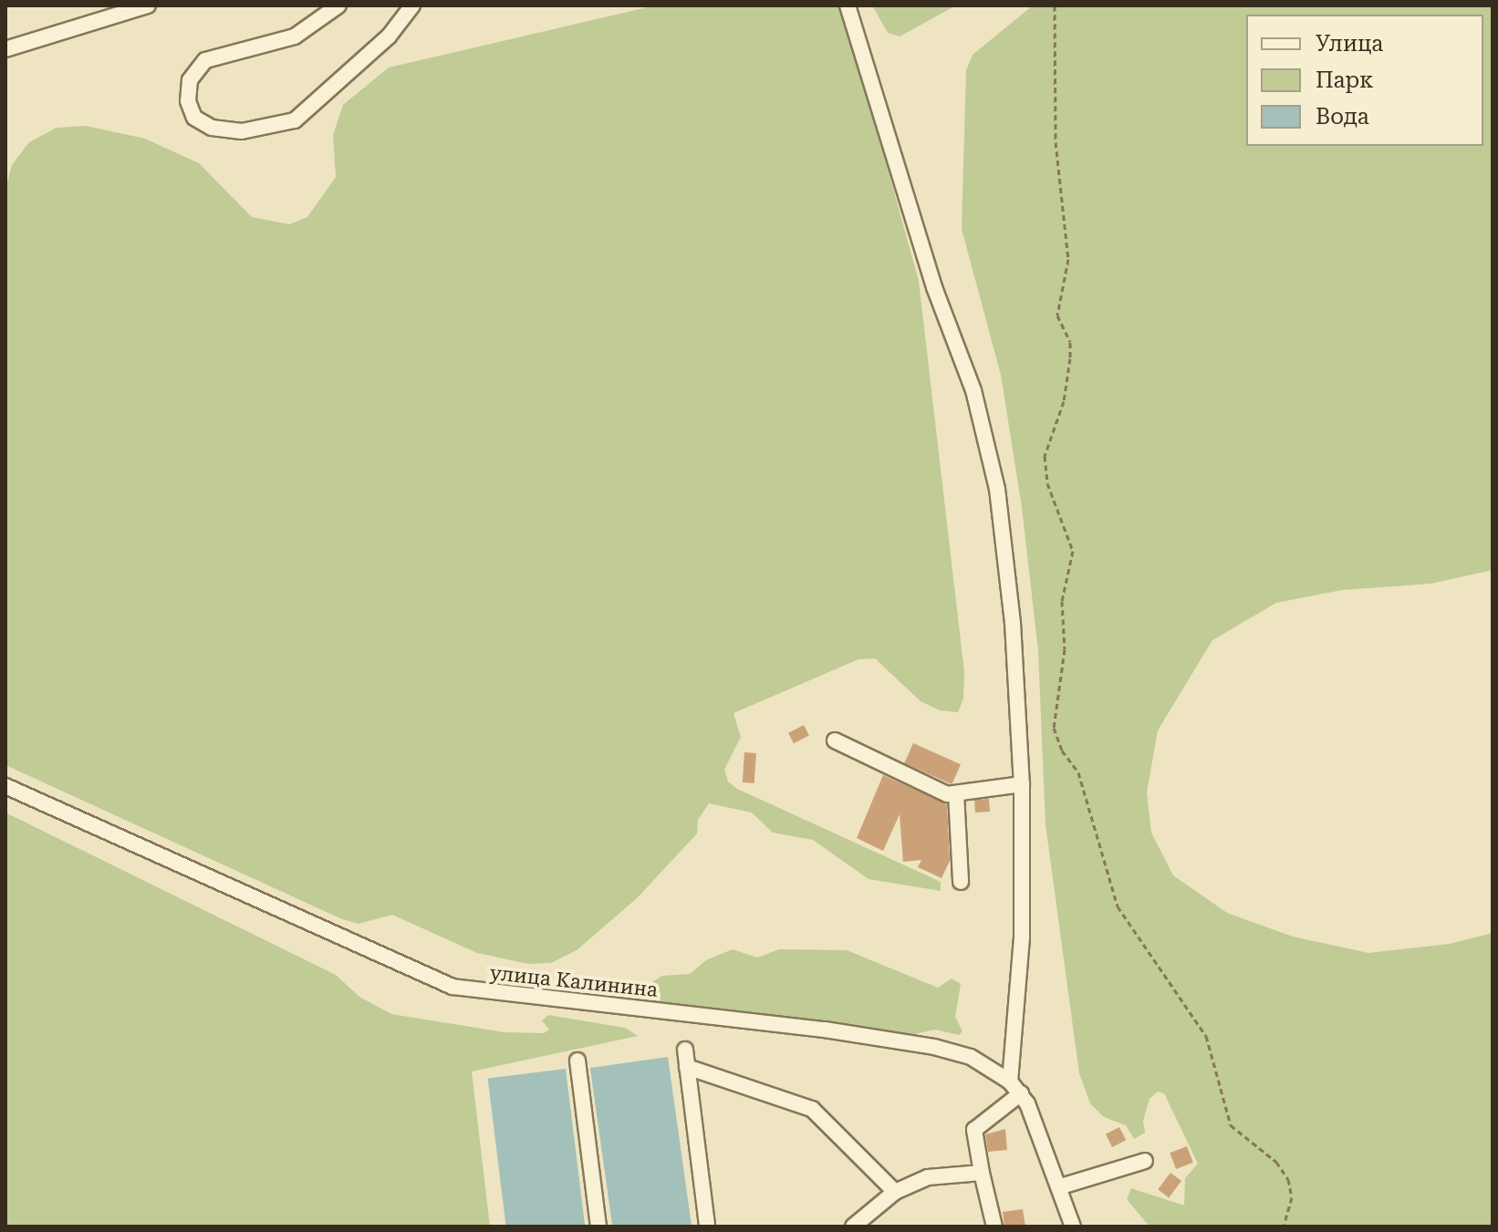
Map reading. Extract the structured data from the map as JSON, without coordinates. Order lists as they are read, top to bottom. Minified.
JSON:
{"streets":{"street":["улица Калинина"]},"legend":["Улица","Парк","Вода"]}
